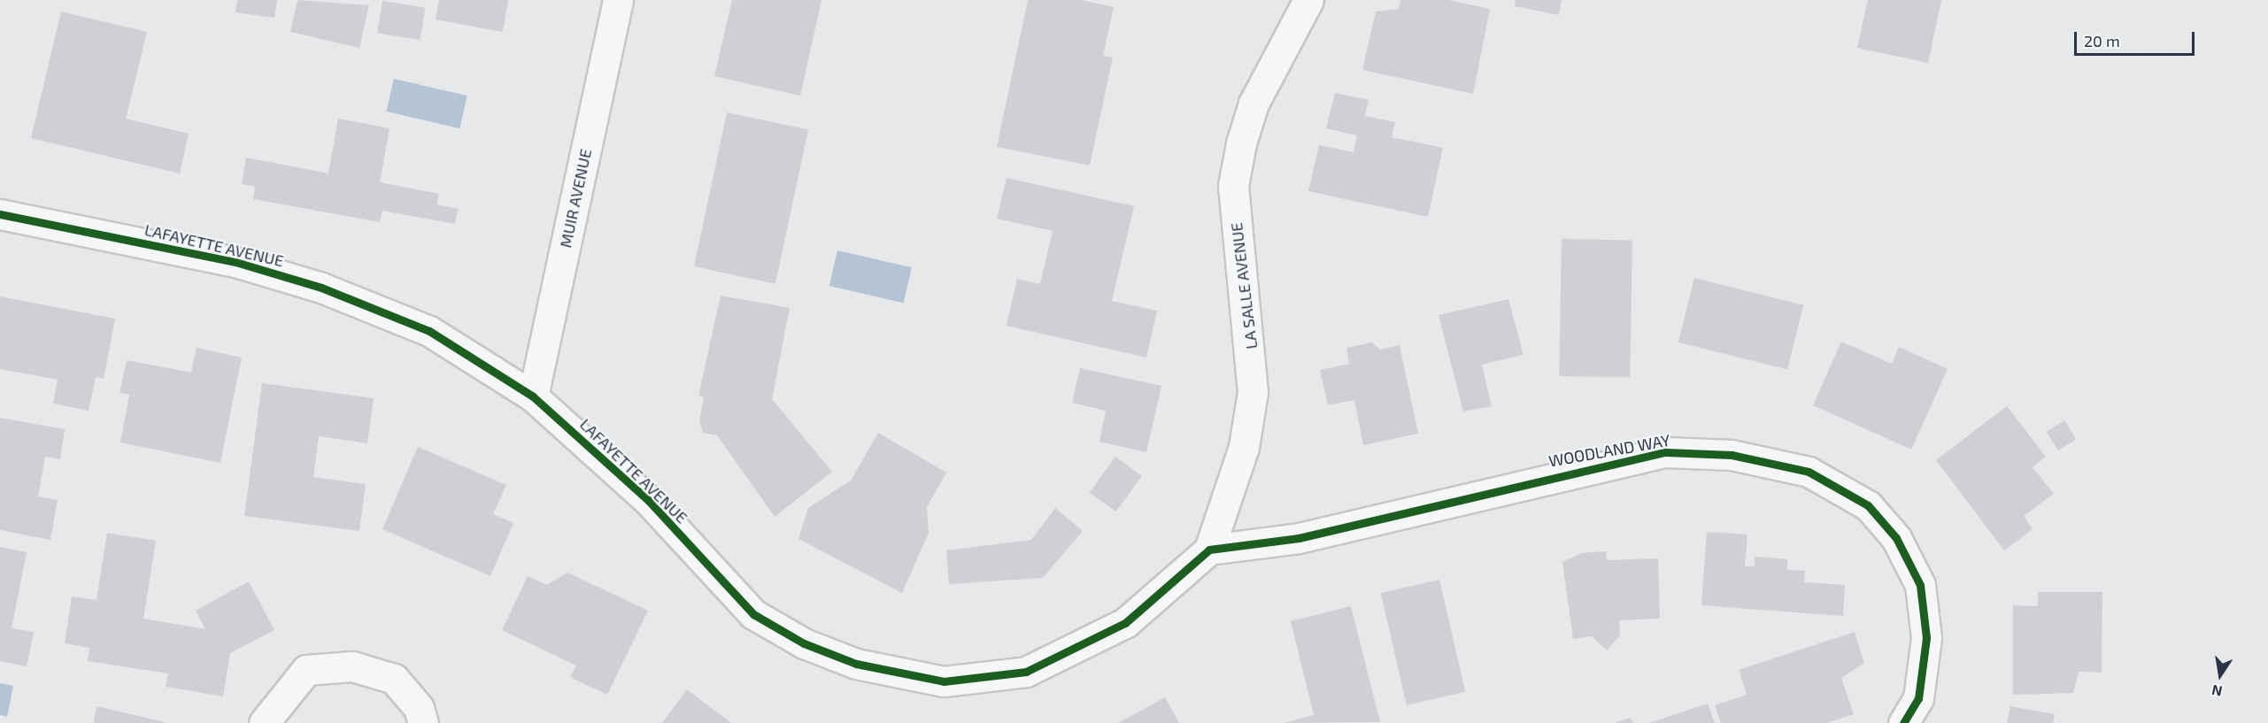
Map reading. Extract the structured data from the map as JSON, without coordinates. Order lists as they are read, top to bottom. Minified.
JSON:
{"streets":{"street":["MUIR AVENUE","LAFAYETTE AVENUE","LA SALLE AVENUE","WOODLAND WAY"]},"crossings":[["MUIR AVENUE","LAFAYETTE AVENUE"],["LAFAYETTE AVENUE","LA SALLE AVENUE"],["LAFAYETTE AVENUE","WOODLAND WAY"],["LA SALLE AVENUE","WOODLAND WAY"]],"scale_bar":"20 m","north":"bottom"}
